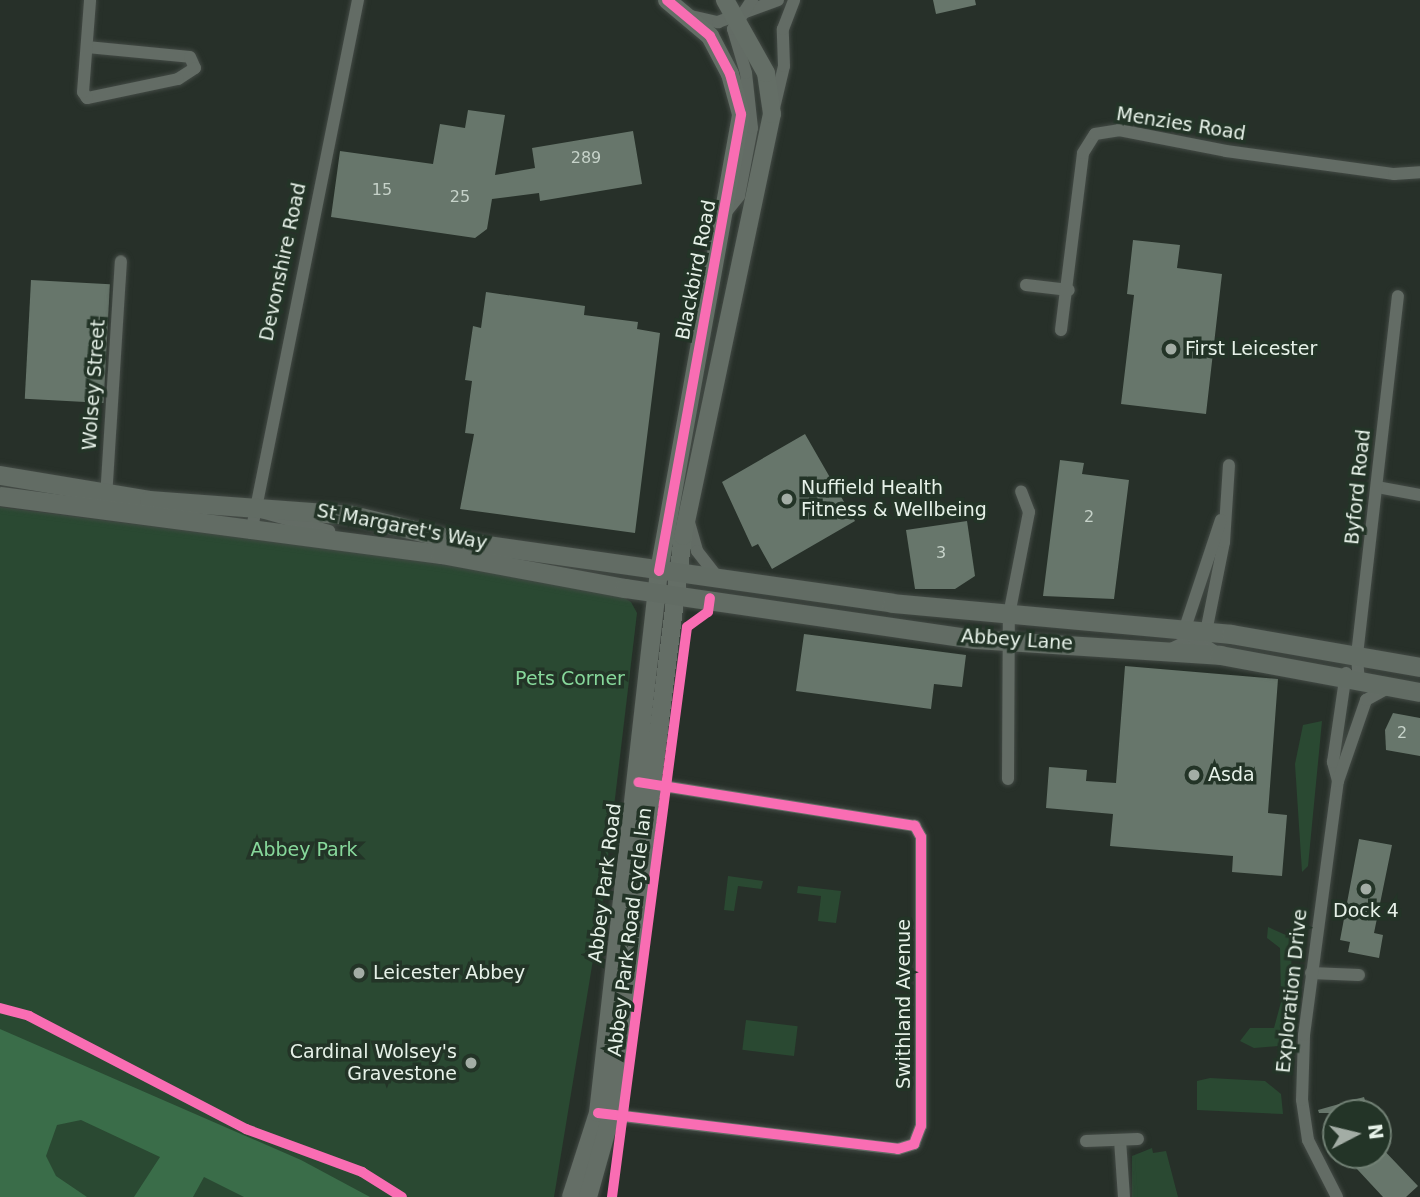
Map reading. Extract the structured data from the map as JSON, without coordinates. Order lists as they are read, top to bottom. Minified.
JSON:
{"streets":{"main road":["St Margaret's Way","Abbey Lane"],"street":["Menzies Road","Devonshire Road","Blackbird Road","Wolsey Street","Byford Road","Abbey Park Road","Exploration Drive","Swithland Avenue"],"cycle path":["Abbey Park Road cycle lan"]},"crossings":[["Devonshire Road","St Margaret's Way"],["Blackbird Road","St Margaret's Way"],["Blackbird Road","Abbey Lane"],["Blackbird Road","Abbey Park Road"],["Wolsey Street","St Margaret's Way"],["Byford Road","Abbey Lane"],["Byford Road","Exploration Drive"],["St Margaret's Way","Abbey Lane"],["St Margaret's Way","Abbey Park Road"],["Abbey Lane","Abbey Park Road"],["Abbey Lane","Exploration Drive"],["Abbey Park Road","Swithland Avenue"]],"parks":["Pets Corner","Abbey Park"],"places":["First Leicester","Nuffield Health Fitness & Wellbeing","Asda","Dock 4","Leicester Abbey","Cardinal Wolsey's Gravestone"],"house_numbers":["289","15","25","2","3","2"],"north":"right"}
